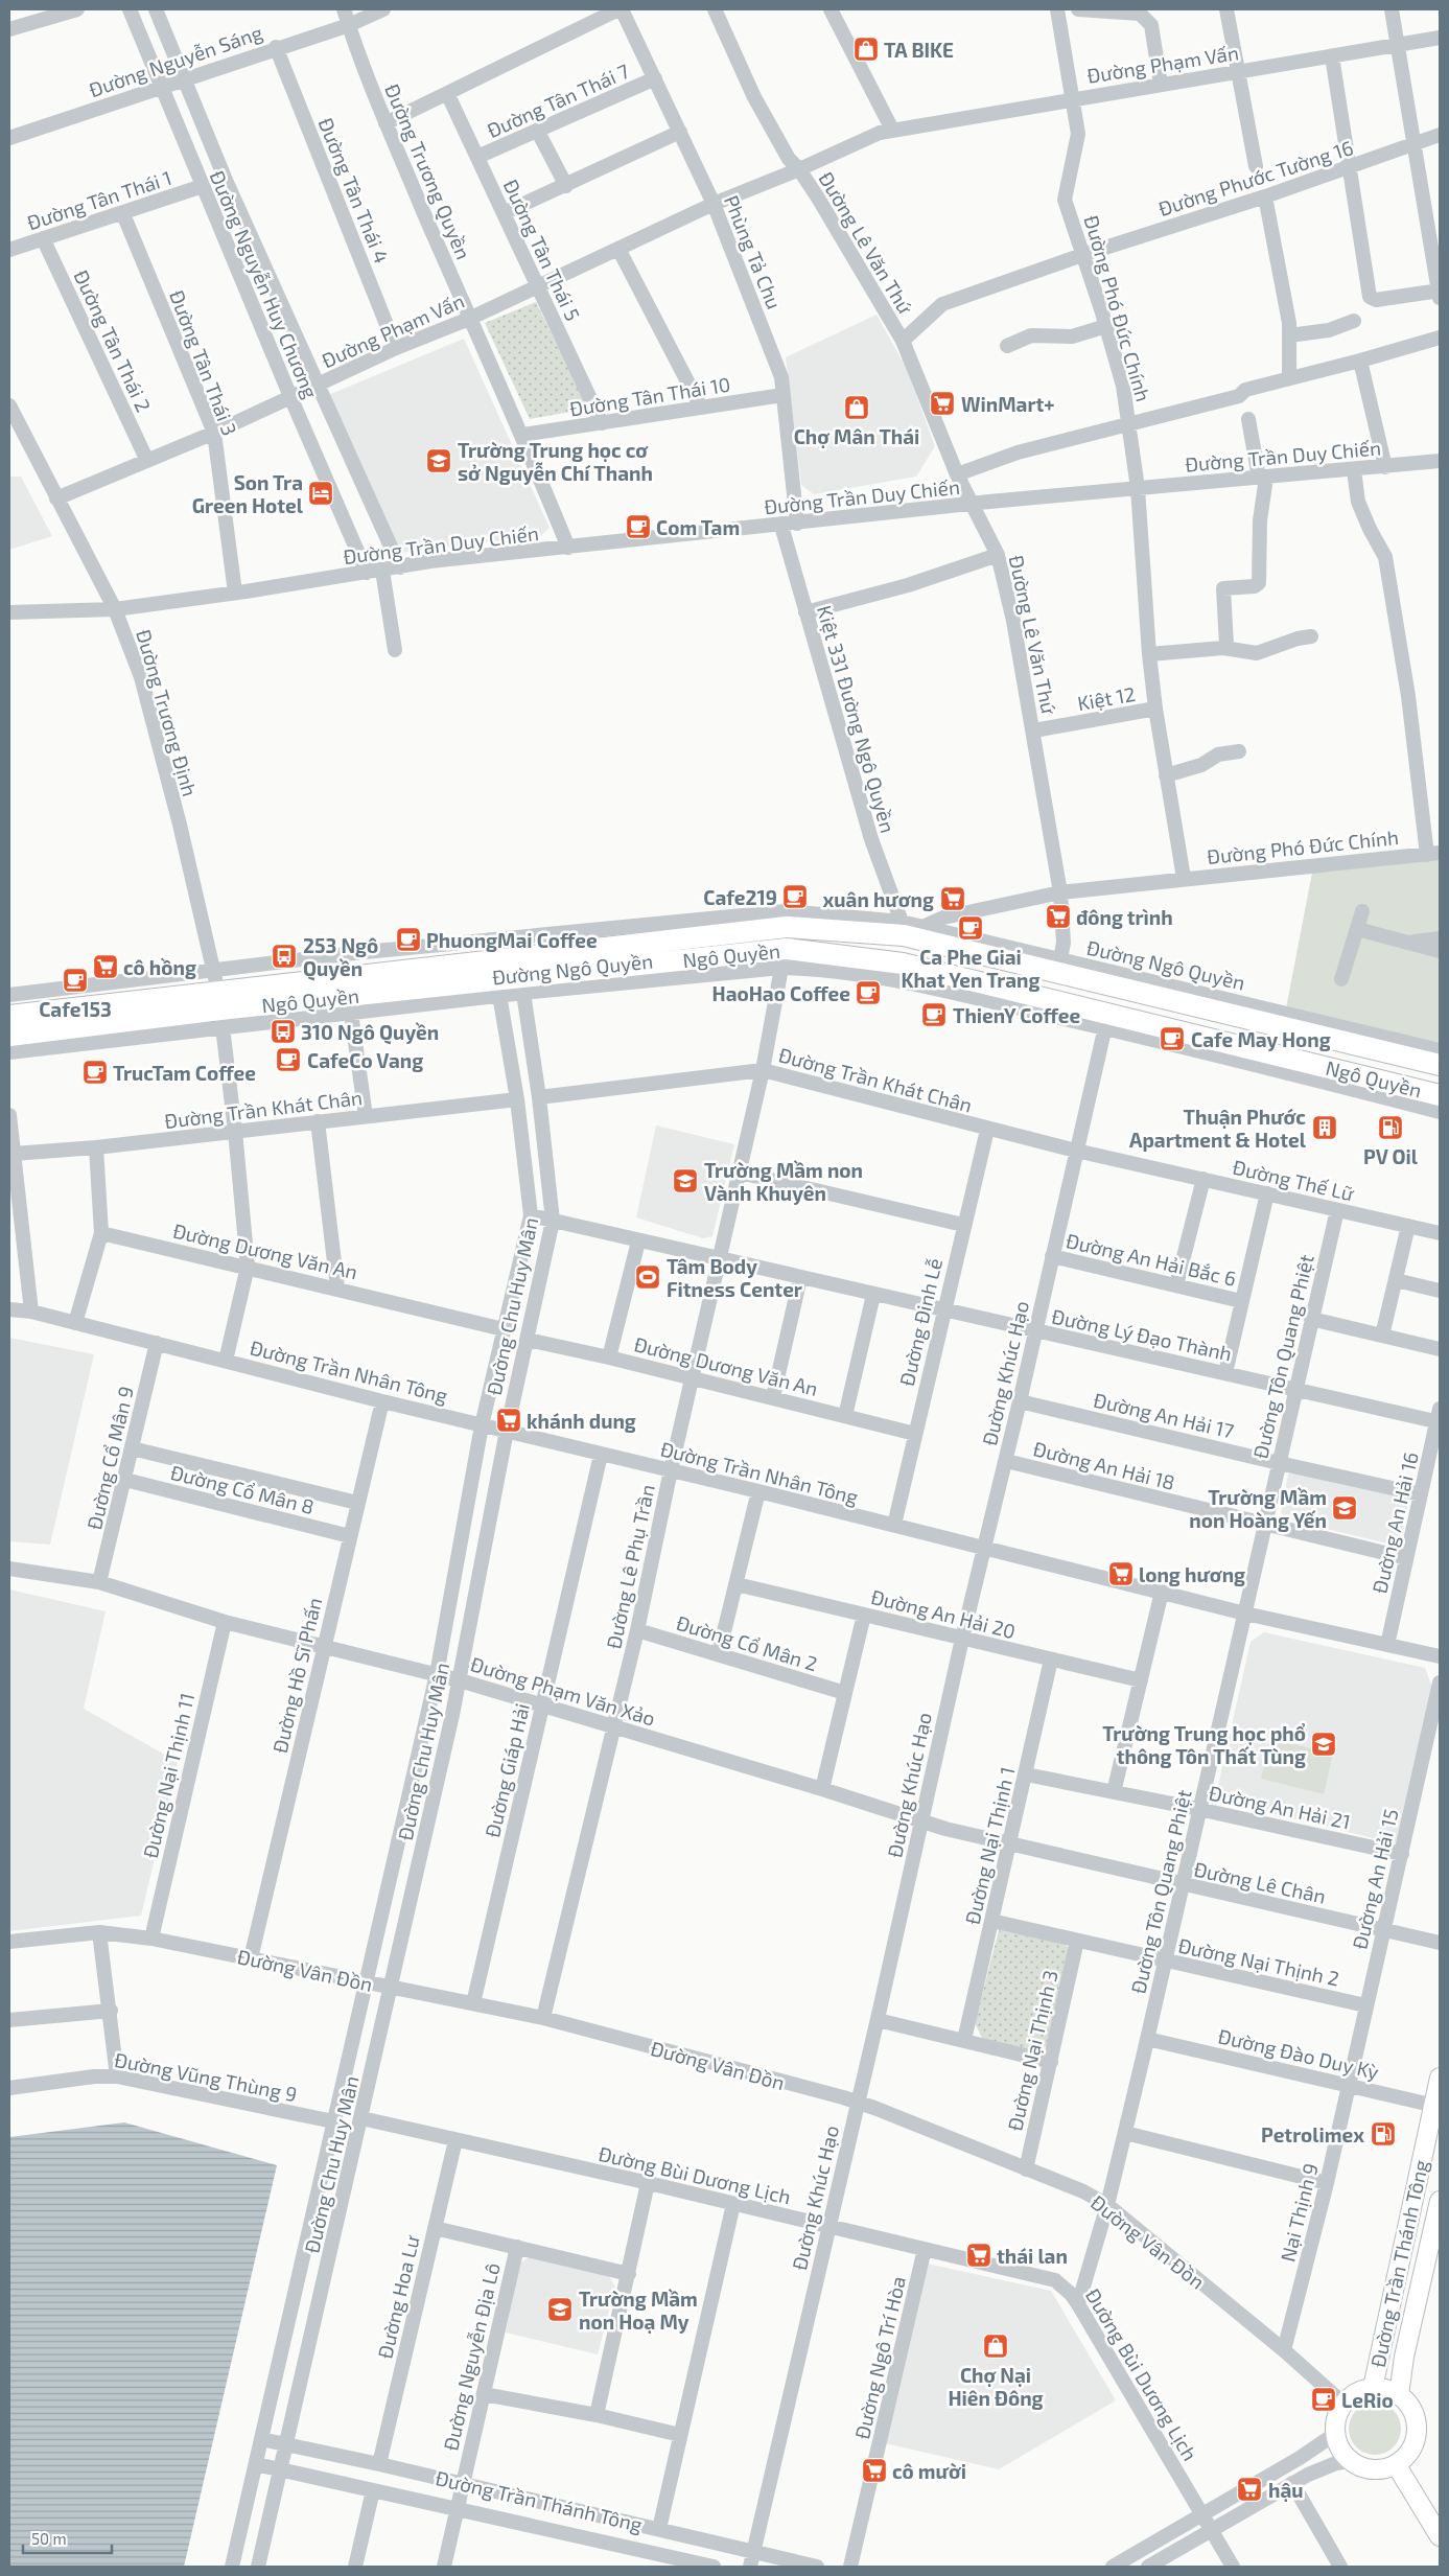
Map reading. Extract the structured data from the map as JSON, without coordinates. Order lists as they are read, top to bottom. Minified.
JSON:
{"streets":{"highway":["Ngô Quyền"],"main road":["Đường Trần Thánh Tông"],"street":["Đường Nguyễn Sáng","Đường Phạm Vấn","Đường Tân Thái 7","Đường Trương Quyền","Đường Phước Tường 16","Đường Tân Thái 4","Đường Tân Thái 1","Đường Lê Văn Thứ","Đường Tân Thái 5","Phùng Tả Chu","Đường Nguyễn Huy Chương","Đường Phó Đức Chính","Đường Tân Thái 2","Đường Tân Thái 3","Đường Tân Thái 10","Đường Trần Duy Chiến","Kiệt 12","Đường Trương Định","Kiệt 331 Đường Ngô Quyền","Đường Ngô Quyền","Đường Trần Khát Chân","Đường Thế Lữ","Đường Dương Văn An","Đường An Hải Bắc 6","Đường Chu Huy Mân","Đường Đinh Lễ","Đường Lý Đạo Thành","Đường Tôn Quang Phiệt","Đường Trần Nhân Tông","Đường Khúc Hạo","Đường An Hải 17","Đường Cổ Mân 9","Đường An Hải 18","Đường Cổ Mân 8","Đường An Hải 16","Đường Lê Phụ Trần","Đường An Hải 20","Đường Cổ Mân 2","Đường Hồ Sĩ Phấn","Đường Phạm Văn Xảo","Đường Giáp Hải","Đường Nại Thịnh 11","Đường An Hải 21","Đường Nại Thịnh 1","Đường An Hải 15","Đường Lê Chân","Đường Nại Thịnh 2","Đường Vân Đồn","Đường Nại Thịnh 3","Đường Đào Duy Kỳ","Đường Vũng Thùng 9","Đường Bùi Dương Lịch","Nại Thịnh 9","Đường Hoa Lư","Đường Nguyễn Địa Lô","Đường Ngô Trí Hòa"]},"crossings":[["Đường Nguyễn Sáng","Đường Trương Quyền"],["Đường Nguyễn Sáng","Đường Tân Thái 4"],["Đường Nguyễn Sáng","Đường Nguyễn Huy Chương"],["Đường Phạm Vấn","Đường Trương Quyền"],["Đường Phạm Vấn","Đường Tân Thái 4"],["Đường Phạm Vấn","Đường Lê Văn Thứ"],["Đường Phạm Vấn","Đường Tân Thái 5"],["Đường Phạm Vấn","Phùng Tả Chu"],["Đường Phạm Vấn","Đường Nguyễn Huy Chương"],["Đường Phạm Vấn","Đường Phó Đức Chính"],["Đường Phạm Vấn","Đường Tân Thái 2"],["Đường Phạm Vấn","Đường Tân Thái 3"],["Đường Phạm Vấn","Đường Trương Định"],["Đường Tân Thái 7","Đường Tân Thái 5"],["Đường Tân Thái 7","Phùng Tả Chu"],["Đường Trương Quyền","Đường Tân Thái 10"],["Đường Trương Quyền","Đường Trần Duy Chiến"],["Đường Phước Tường 16","Đường Lê Văn Thứ"],["Đường Phước Tường 16","Đường Phó Đức Chính"],["Đường Tân Thái 1","Đường Nguyễn Huy Chương"],["Đường Tân Thái 1","Đường Tân Thái 2"],["Đường Tân Thái 1","Đường Tân Thái 3"],["Đường Lê Văn Thứ","Đường Phó Đức Chính"],["Đường Lê Văn Thứ","Đường Trần Duy Chiến"],["Đường Lê Văn Thứ","Kiệt 12"],["Đường Lê Văn Thứ","Đường Ngô Quyền"],["Đường Tân Thái 5","Đường Tân Thái 10"],["Phùng Tả Chu","Đường Tân Thái 10"],["Phùng Tả Chu","Đường Trần Duy Chiến"],["Đường Nguyễn Huy Chương","Đường Trần Duy Chiến"],["Đường Phó Đức Chính","Đường Trần Duy Chiến"],["Đường Phó Đức Chính","Kiệt 12"],["Đường Phó Đức Chính","Kiệt 331 Đường Ngô Quyền"],["Đường Phó Đức Chính","Ngô Quyền"],["Đường Phó Đức Chính","Đường Ngô Quyền"],["Đường Tân Thái 3","Đường Trần Duy Chiến"],["Đường Trần Duy Chiến","Đường Trương Định"],["Đường Trần Duy Chiến","Kiệt 331 Đường Ngô Quyền"],["Đường Trương Định","Ngô Quyền"],["Đường Trương Định","Đường Ngô Quyền"],["Đường Trương Định","Đường Trần Khát Chân"],["Đường Trương Định","Đường Dương Văn An"],["Đường Trương Định","Đường Trần Nhân Tông"],["Kiệt 331 Đường Ngô Quyền","Ngô Quyền"],["Kiệt 331 Đường Ngô Quyền","Đường Ngô Quyền"],["Ngô Quyền","Đường Ngô Quyền"],["Ngô Quyền","Đường Chu Huy Mân"],["Ngô Quyền","Đường Khúc Hạo"],["Đường Ngô Quyền","Đường Chu Huy Mân"],["Đường Ngô Quyền","Đường Khúc Hạo"],["Đường Ngô Quyền","Đường Lê Phụ Trần"],["Đường Trần Khát Chân","Đường Thế Lữ"],["Đường Trần Khát Chân","Đường Chu Huy Mân"],["Đường Trần Khát Chân","Đường Đinh Lễ"],["Đường Trần Khát Chân","Đường Khúc Hạo"],["Đường Trần Khát Chân","Đường Lê Phụ Trần"],["Đường Thế Lữ","Đường Tôn Quang Phiệt"],["Đường Thế Lữ","Đường Khúc Hạo"],["Đường Dương Văn An","Đường Chu Huy Mân"],["Đường Dương Văn An","Đường Đinh Lễ"],["Đường Dương Văn An","Đường Lê Phụ Trần"],["Đường An Hải Bắc 6","Đường Khúc Hạo"],["Đường Chu Huy Mân","Đường Lý Đạo Thành"],["Đường Chu Huy Mân","Đường Trần Nhân Tông"],["Đường Chu Huy Mân","Đường Phạm Văn Xảo"],["Đường Chu Huy Mân","Đường Vân Đồn"],["Đường Chu Huy Mân","Đường Vũng Thùng 9"],["Đường Chu Huy Mân","Đường Bùi Dương Lịch"],["Đường Chu Huy Mân","Đường Trần Thánh Tông"],["Đường Đinh Lễ","Đường Lý Đạo Thành"],["Đường Đinh Lễ","Đường Trần Nhân Tông"],["Đường Lý Đạo Thành","Đường Tôn Quang Phiệt"],["Đường Lý Đạo Thành","Đường Khúc Hạo"],["Đường Lý Đạo Thành","Đường An Hải 16"],["Đường Lý Đạo Thành","Đường Lê Phụ Trần"],["Đường Tôn Quang Phiệt","Đường Trần Nhân Tông"],["Đường Tôn Quang Phiệt","Đường An Hải 17"],["Đường Tôn Quang Phiệt","Đường An Hải 18"],["Đường Tôn Quang Phiệt","Đường An Hải 21"],["Đường Tôn Quang Phiệt","Đường Lê Chân"],["Đường Tôn Quang Phiệt","Đường Nại Thịnh 2"],["Đường Tôn Quang Phiệt","Đường Vân Đồn"],["Đường Tôn Quang Phiệt","Đường Đào Duy Kỳ"],["Đường Tôn Quang Phiệt","Đường Bùi Dương Lịch"],["Đường Trần Nhân Tông","Đường Khúc Hạo"],["Đường Trần Nhân Tông","Đường Cổ Mân 9"],["Đường Trần Nhân Tông","Đường An Hải 16"],["Đường Trần Nhân Tông","Đường Lê Phụ Trần"],["Đường Trần Nhân Tông","Đường Hồ Sĩ Phấn"],["Đường Trần Nhân Tông","Đường Giáp Hải"],["Đường Khúc Hạo","Đường An Hải 17"],["Đường Khúc Hạo","Đường An Hải 18"],["Đường Khúc Hạo","Đường An Hải 20"],["Đường Khúc Hạo","Đường Phạm Văn Xảo"],["Đường Khúc Hạo","Đường Vân Đồn"],["Đường Khúc Hạo","Đường Bùi Dương Lịch"],["Đường Khúc Hạo","Đường Trần Thánh Tông"],["Đường An Hải 17","Đường An Hải 16"],["Đường Cổ Mân 9","Đường Cổ Mân 8"],["Đường Cổ Mân 9","Đường Phạm Văn Xảo"],["Đường An Hải 18","Đường An Hải 16"],["Đường Cổ Mân 8","Đường Hồ Sĩ Phấn"],["Đường Lê Phụ Trần","Đường Cổ Mân 2"],["Đường Lê Phụ Trần","Đường Phạm Văn Xảo"],["Đường Lê Phụ Trần","Đường Vân Đồn"],["Đường An Hải 20","Đường Nại Thịnh 1"],["Đường Hồ Sĩ Phấn","Đường Phạm Văn Xảo"],["Đường Hồ Sĩ Phấn","Đường Vân Đồn"],["Đường Phạm Văn Xảo","Đường Giáp Hải"],["Đường Phạm Văn Xảo","Đường Nại Thịnh 11"],["Đường Phạm Văn Xảo","Đường Nại Thịnh 1"],["Đường Phạm Văn Xảo","Đường Lê Chân"],["Đường Giáp Hải","Đường Vân Đồn"],["Đường Nại Thịnh 11","Đường Vân Đồn"],["Đường An Hải 21","Đường Nại Thịnh 1"],["Đường An Hải 21","Đường An Hải 15"],["Đường Nại Thịnh 1","Đường Lê Chân"],["Đường Nại Thịnh 1","Đường Nại Thịnh 2"],["Đường An Hải 15","Đường Lê Chân"],["Đường An Hải 15","Đường Nại Thịnh 2"],["Đường An Hải 15","Đường Đào Duy Kỳ"],["Đường An Hải 15","Nại Thịnh 9"],["Đường Nại Thịnh 2","Đường Nại Thịnh 3"],["Đường Vân Đồn","Đường Nại Thịnh 3"],["Đường Vân Đồn","Nại Thịnh 9"],["Đường Vân Đồn","Đường Trần Thánh Tông"],["Đường Đào Duy Kỳ","Nại Thịnh 9"],["Đường Đào Duy Kỳ","Đường Trần Thánh Tông"],["Đường Bùi Dương Lịch","Đường Hoa Lư"],["Đường Bùi Dương Lịch","Đường Ngô Trí Hòa"],["Đường Trần Thánh Tông","Đường Hoa Lư"],["Đường Trần Thánh Tông","Đường Nguyễn Địa Lô"]],"places":{"shop":["TA BIKE","Chợ Mân Thái","Chợ Nại Hiên Đông"],"supermarket":["WinMart+","xuân hương","đông trình","cô hồng","khánh dung","long hương","thái lan","cô mười","hậu"],"school or university":["Trường Trung học cơ sở Nguyễn Chí Thanh","Trường Mầm non Vành Khuyên","Trường Mầm non Hoàng Yến","Trường Trung học phổ thông Tôn Thất Tùng","Trường Mầm non Hoạ My"],"hotel":["Son Tra Green Hotel"],"cafe":["Com Tam","Cafe219","Ca Phe Giai Khat Yen Trang","PhuongMai Coffee","Cafe153","HaoHao Coffee","ThienY Coffee","Cafe May Hong","CafeCo Vang","TrucTam Coffee","LeRio"],"bus stop":["253 Ngô Quyền","310 Ngô Quyền"],"building":["Thuận Phước Apartment & Hotel"],"fuel station":["PV Oil","Petrolimex"],"sports":["Tâm Body Fitness Center"]},"scale_bar":"50 m"}
